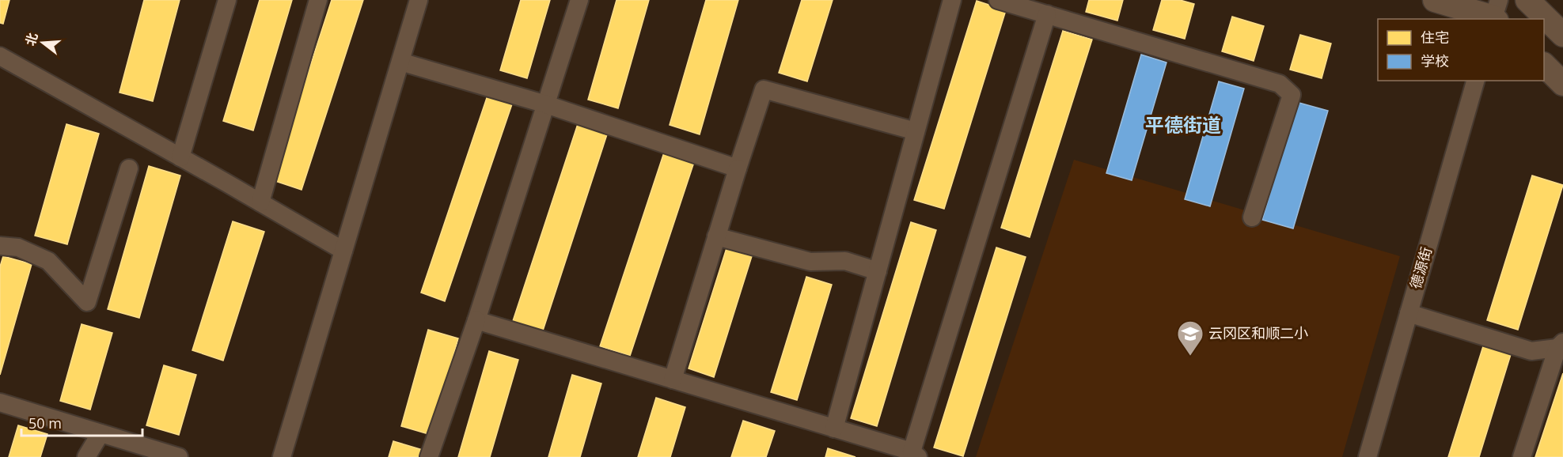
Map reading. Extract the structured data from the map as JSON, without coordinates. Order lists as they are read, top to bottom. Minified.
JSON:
{"streets":{"street":["德源街"]},"districts":["平德街道"],"places":{"school or university":["云冈区和顺二小"]},"legend":["住宅","学校"],"scale_bar":"50 m","north":"left"}
